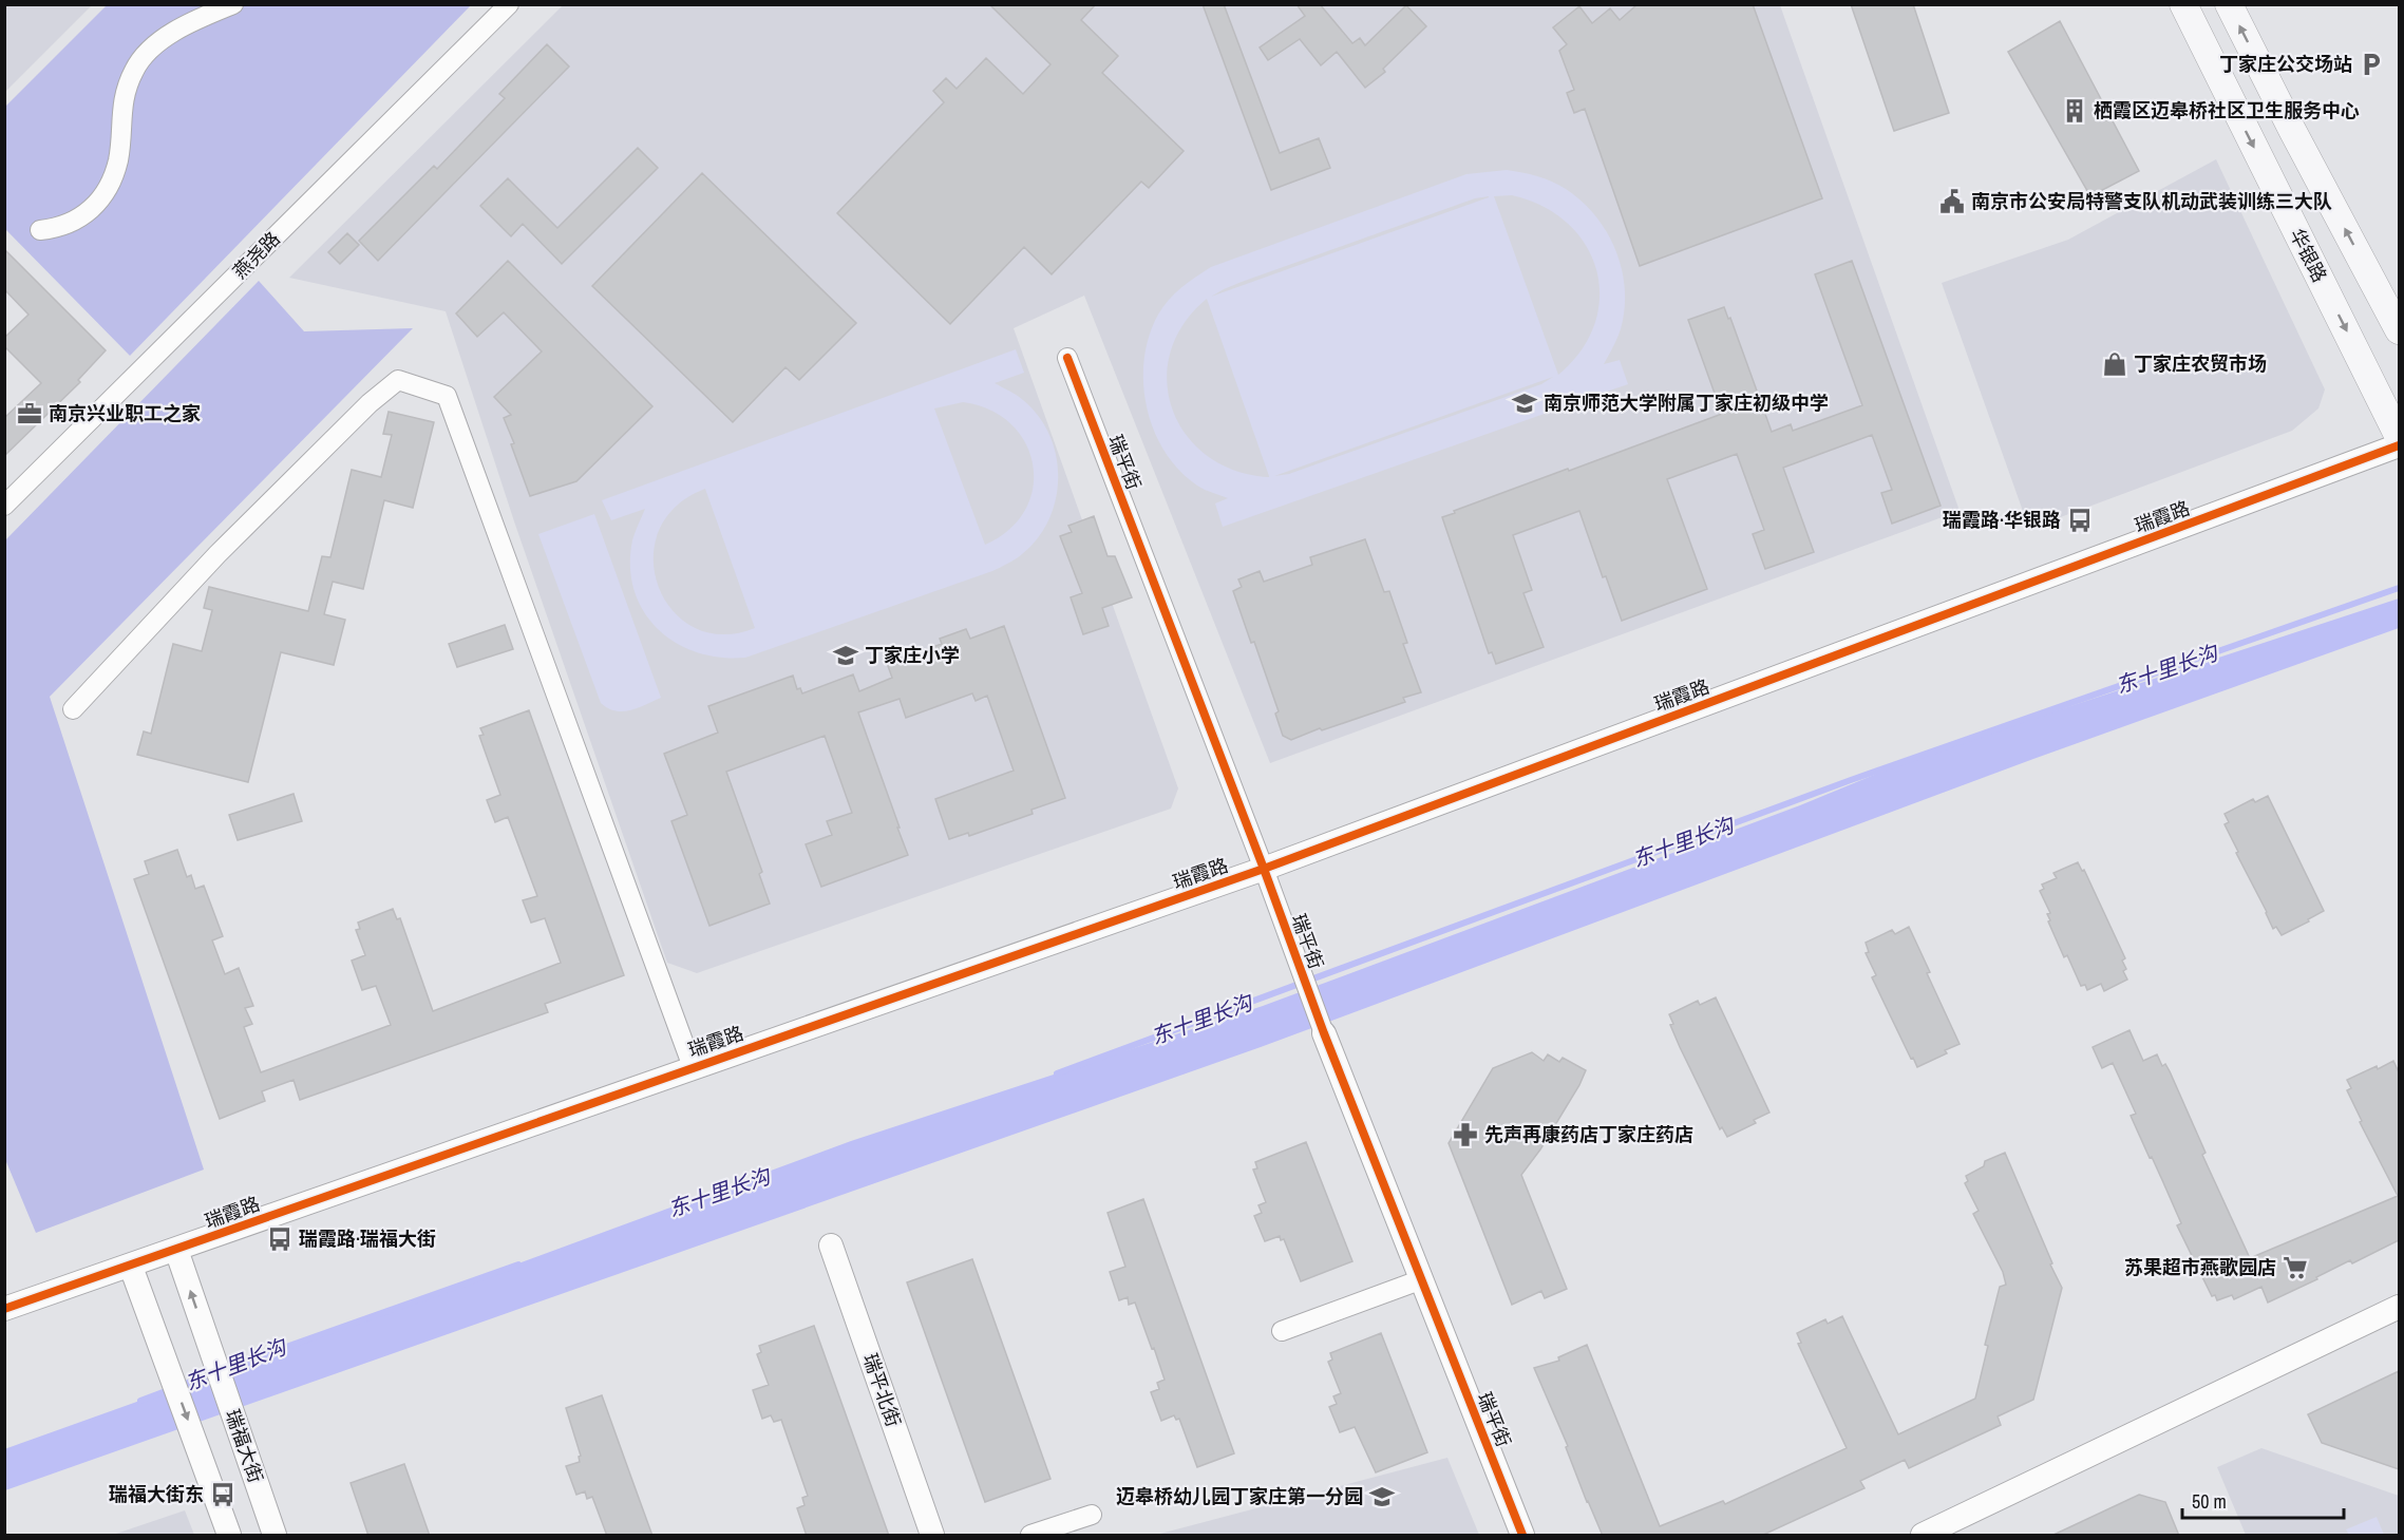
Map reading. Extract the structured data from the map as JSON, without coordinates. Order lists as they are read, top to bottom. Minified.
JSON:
{"streets":{"main road":["华银路"],"street":["燕尧路","瑞平街","瑞霞路","瑞平北街","瑞福大街"]},"crossings":[["瑞平街","瑞霞路"],["瑞霞路","瑞福大街"]],"water":["东十里长沟"],"places":{"parking":["丁家庄公交场站"],"building":["栖霞区迈皋桥社区卫生服务中心"],"public building":["南京市公安局特警支队机动武装训练三大队"],"shop":["丁家庄农贸市场"],"school or university":["南京师范大学附属丁家庄初级中学","丁家庄小学","迈皋桥幼儿园丁家庄第一分园"],"office":["南京兴业职工之家"],"bus stop":["瑞霞路·华银路","瑞霞路·瑞福大街","瑞福大街东"],"pharmacy":["先声再康药店丁家庄药店"],"supermarket":["苏果超市燕歌园店"]},"scale_bar":"50 m"}
